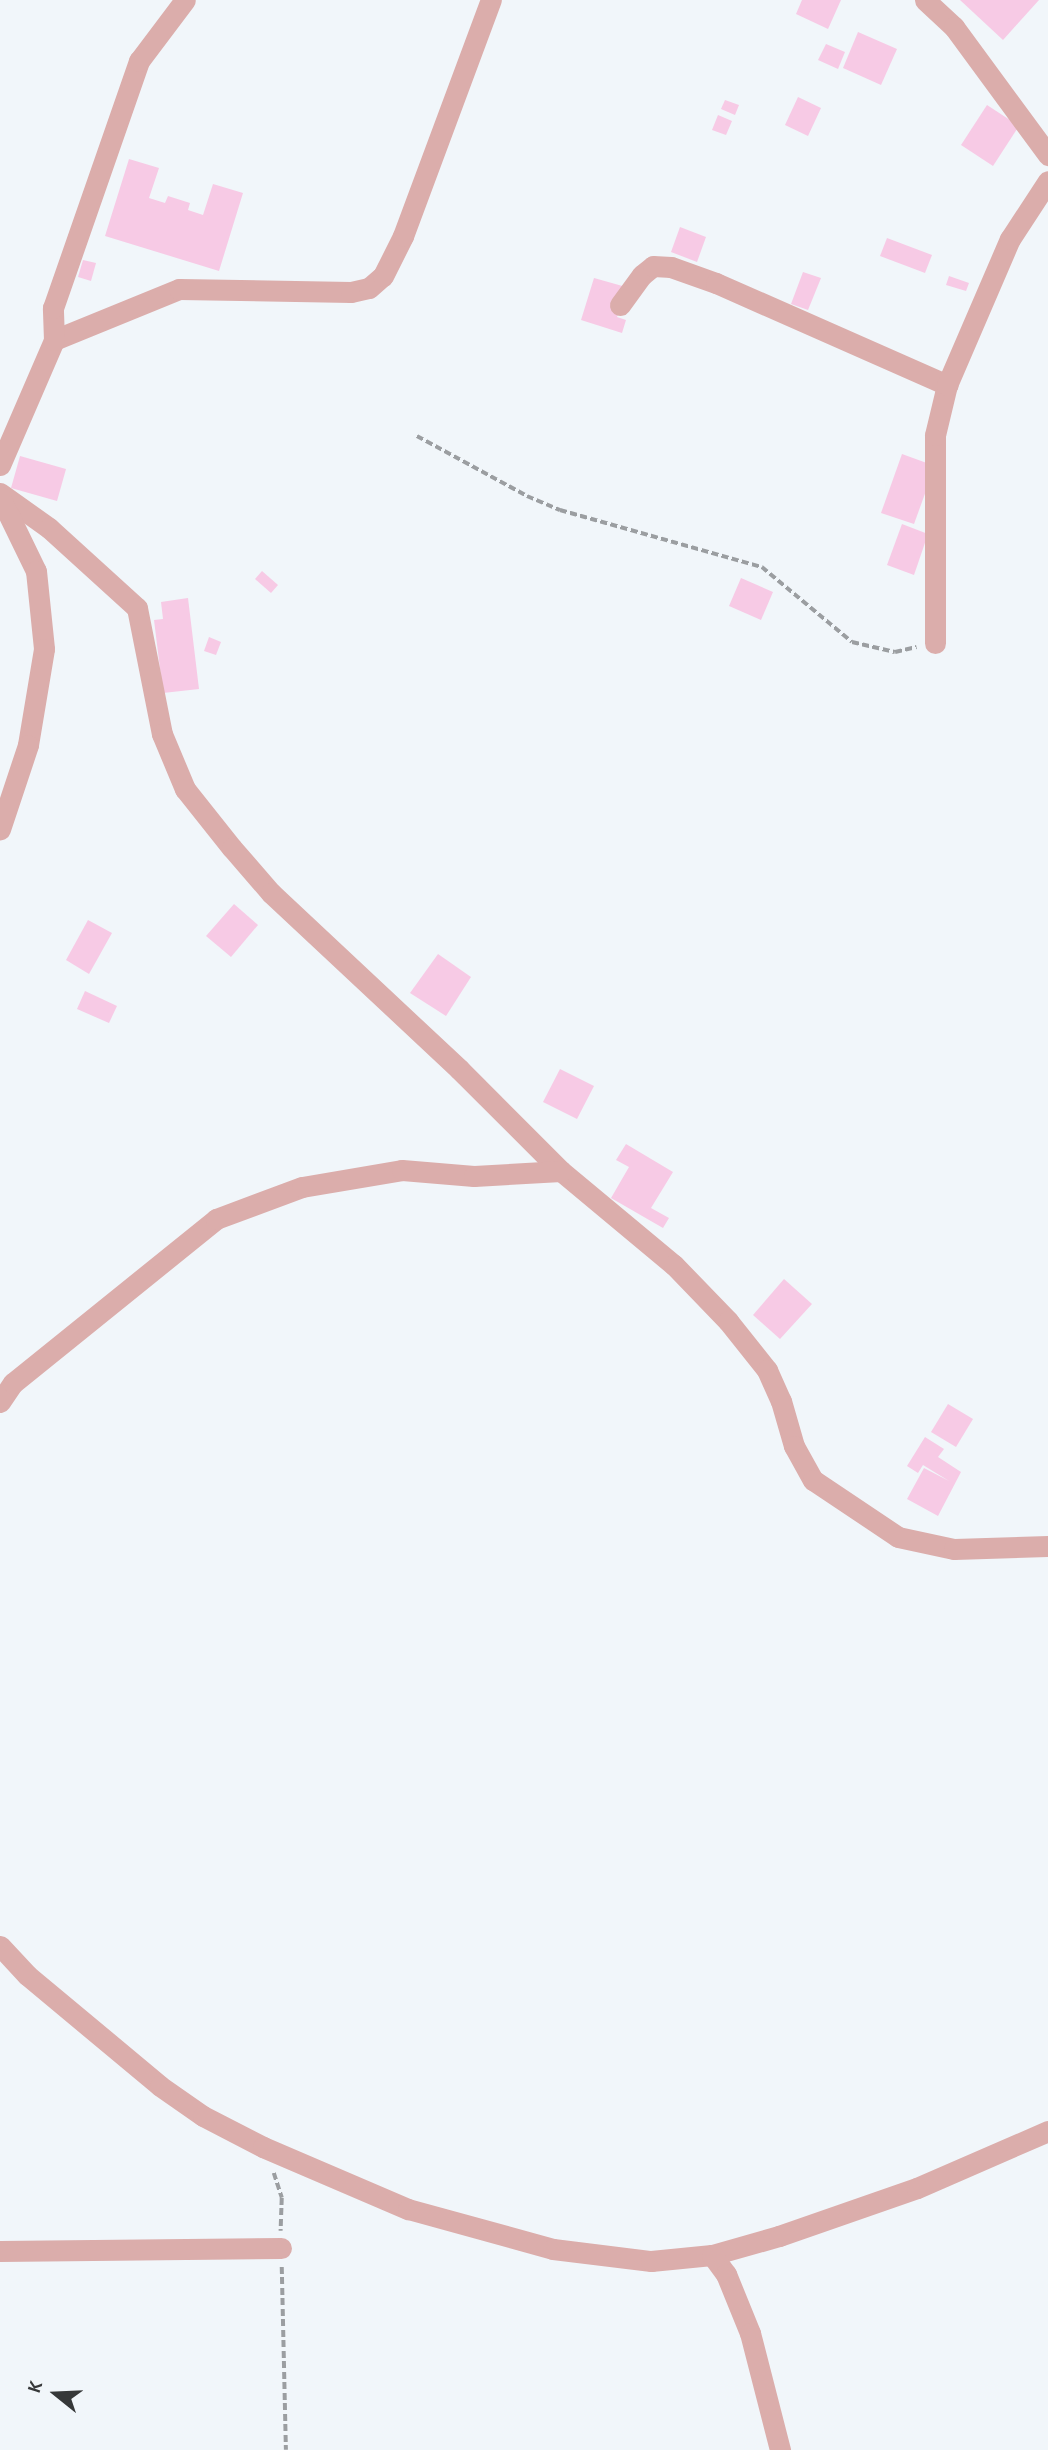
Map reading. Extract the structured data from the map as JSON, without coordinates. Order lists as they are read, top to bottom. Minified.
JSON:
{"north":"left"}
